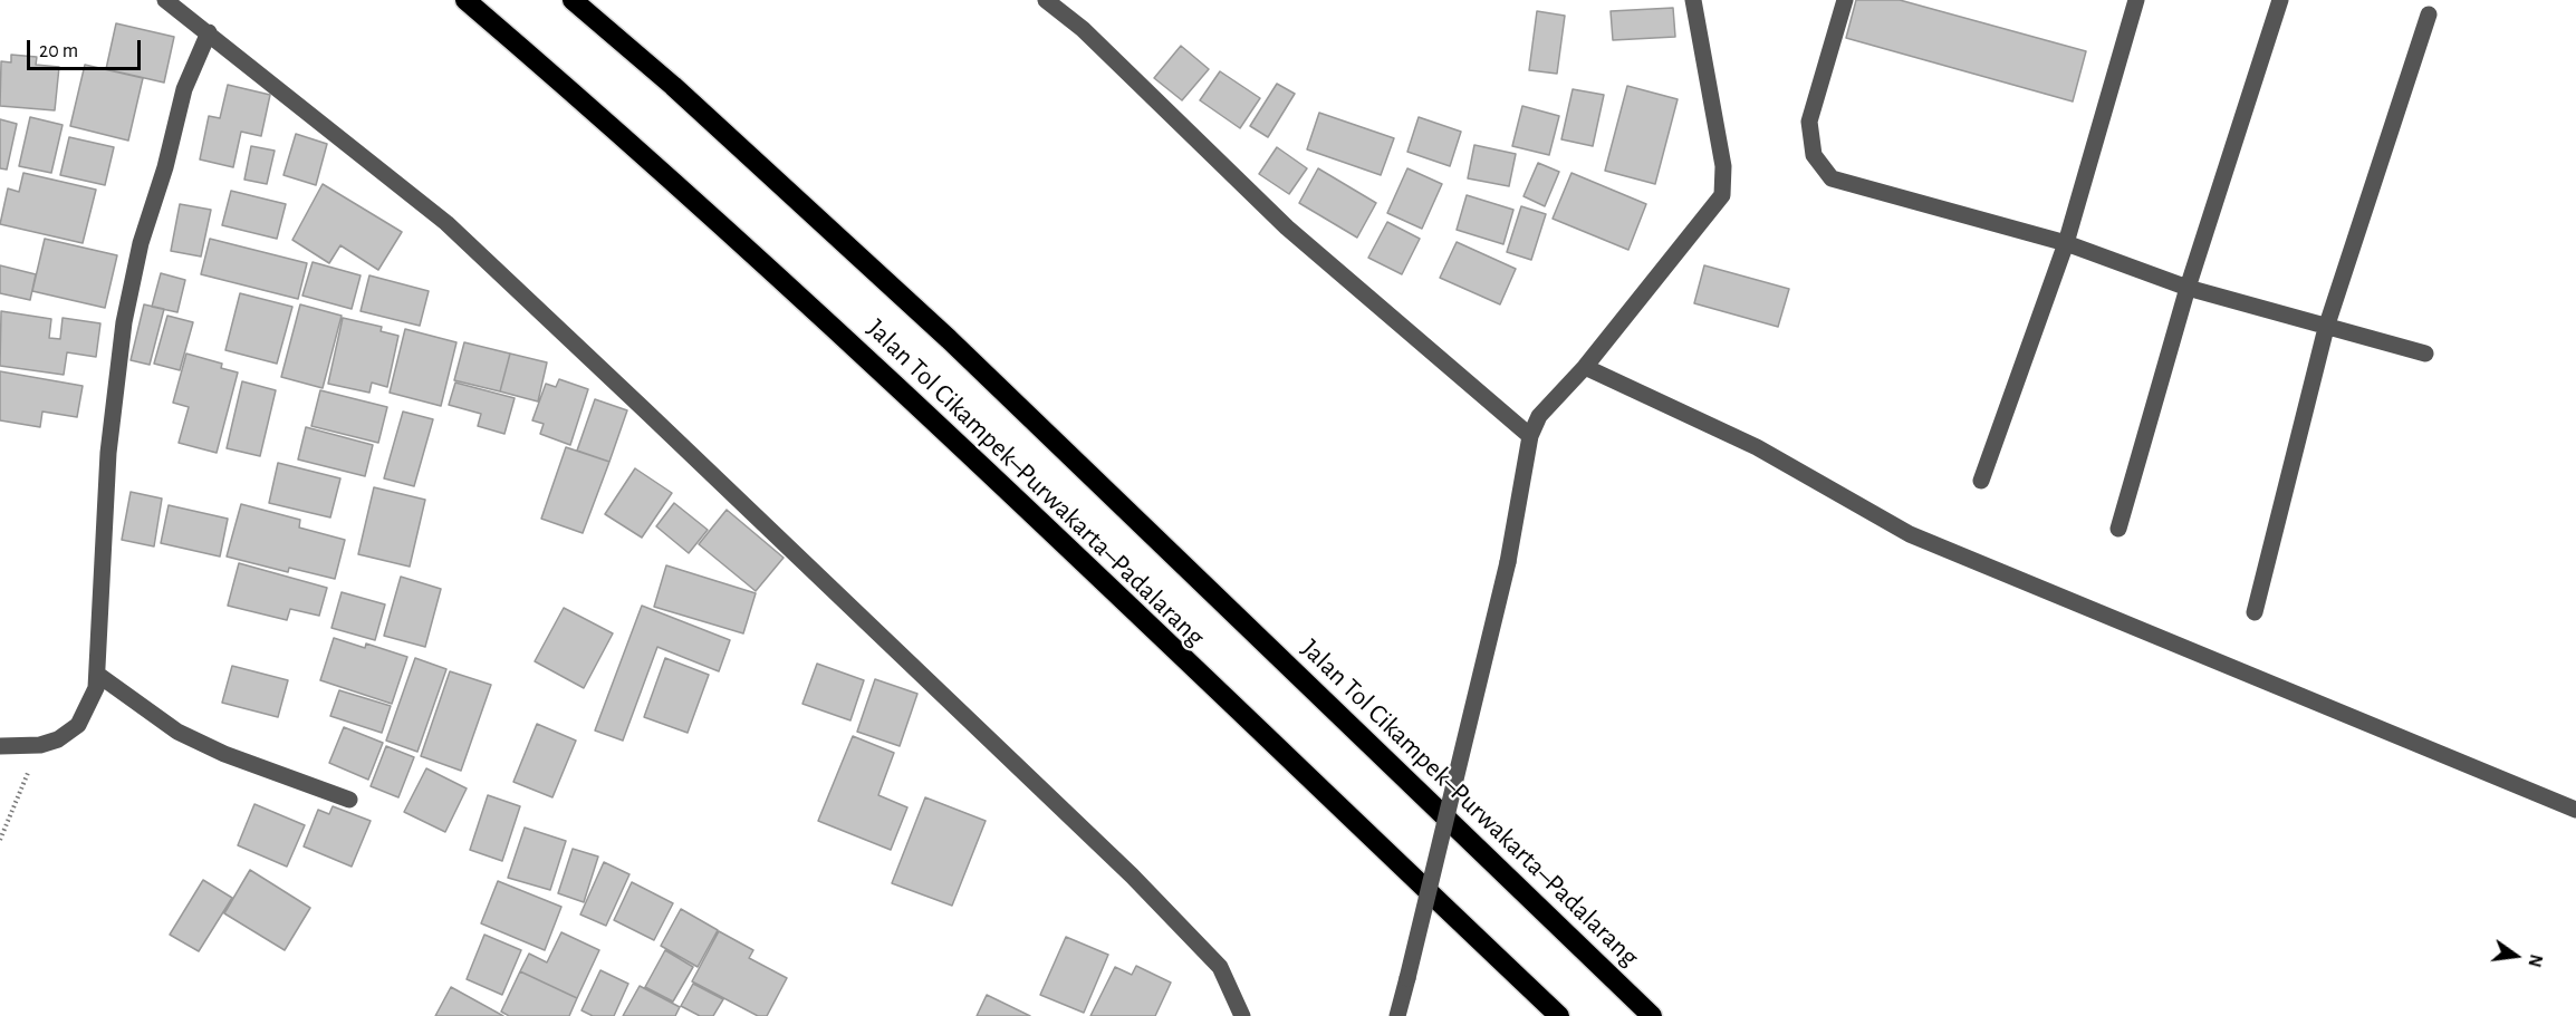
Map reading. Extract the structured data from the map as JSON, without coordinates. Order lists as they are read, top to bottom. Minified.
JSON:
{"streets":{"highway":["Jalan Tol Cikampek–Purwakarta–Padalarang"]},"scale_bar":"20 m","north":"right"}
